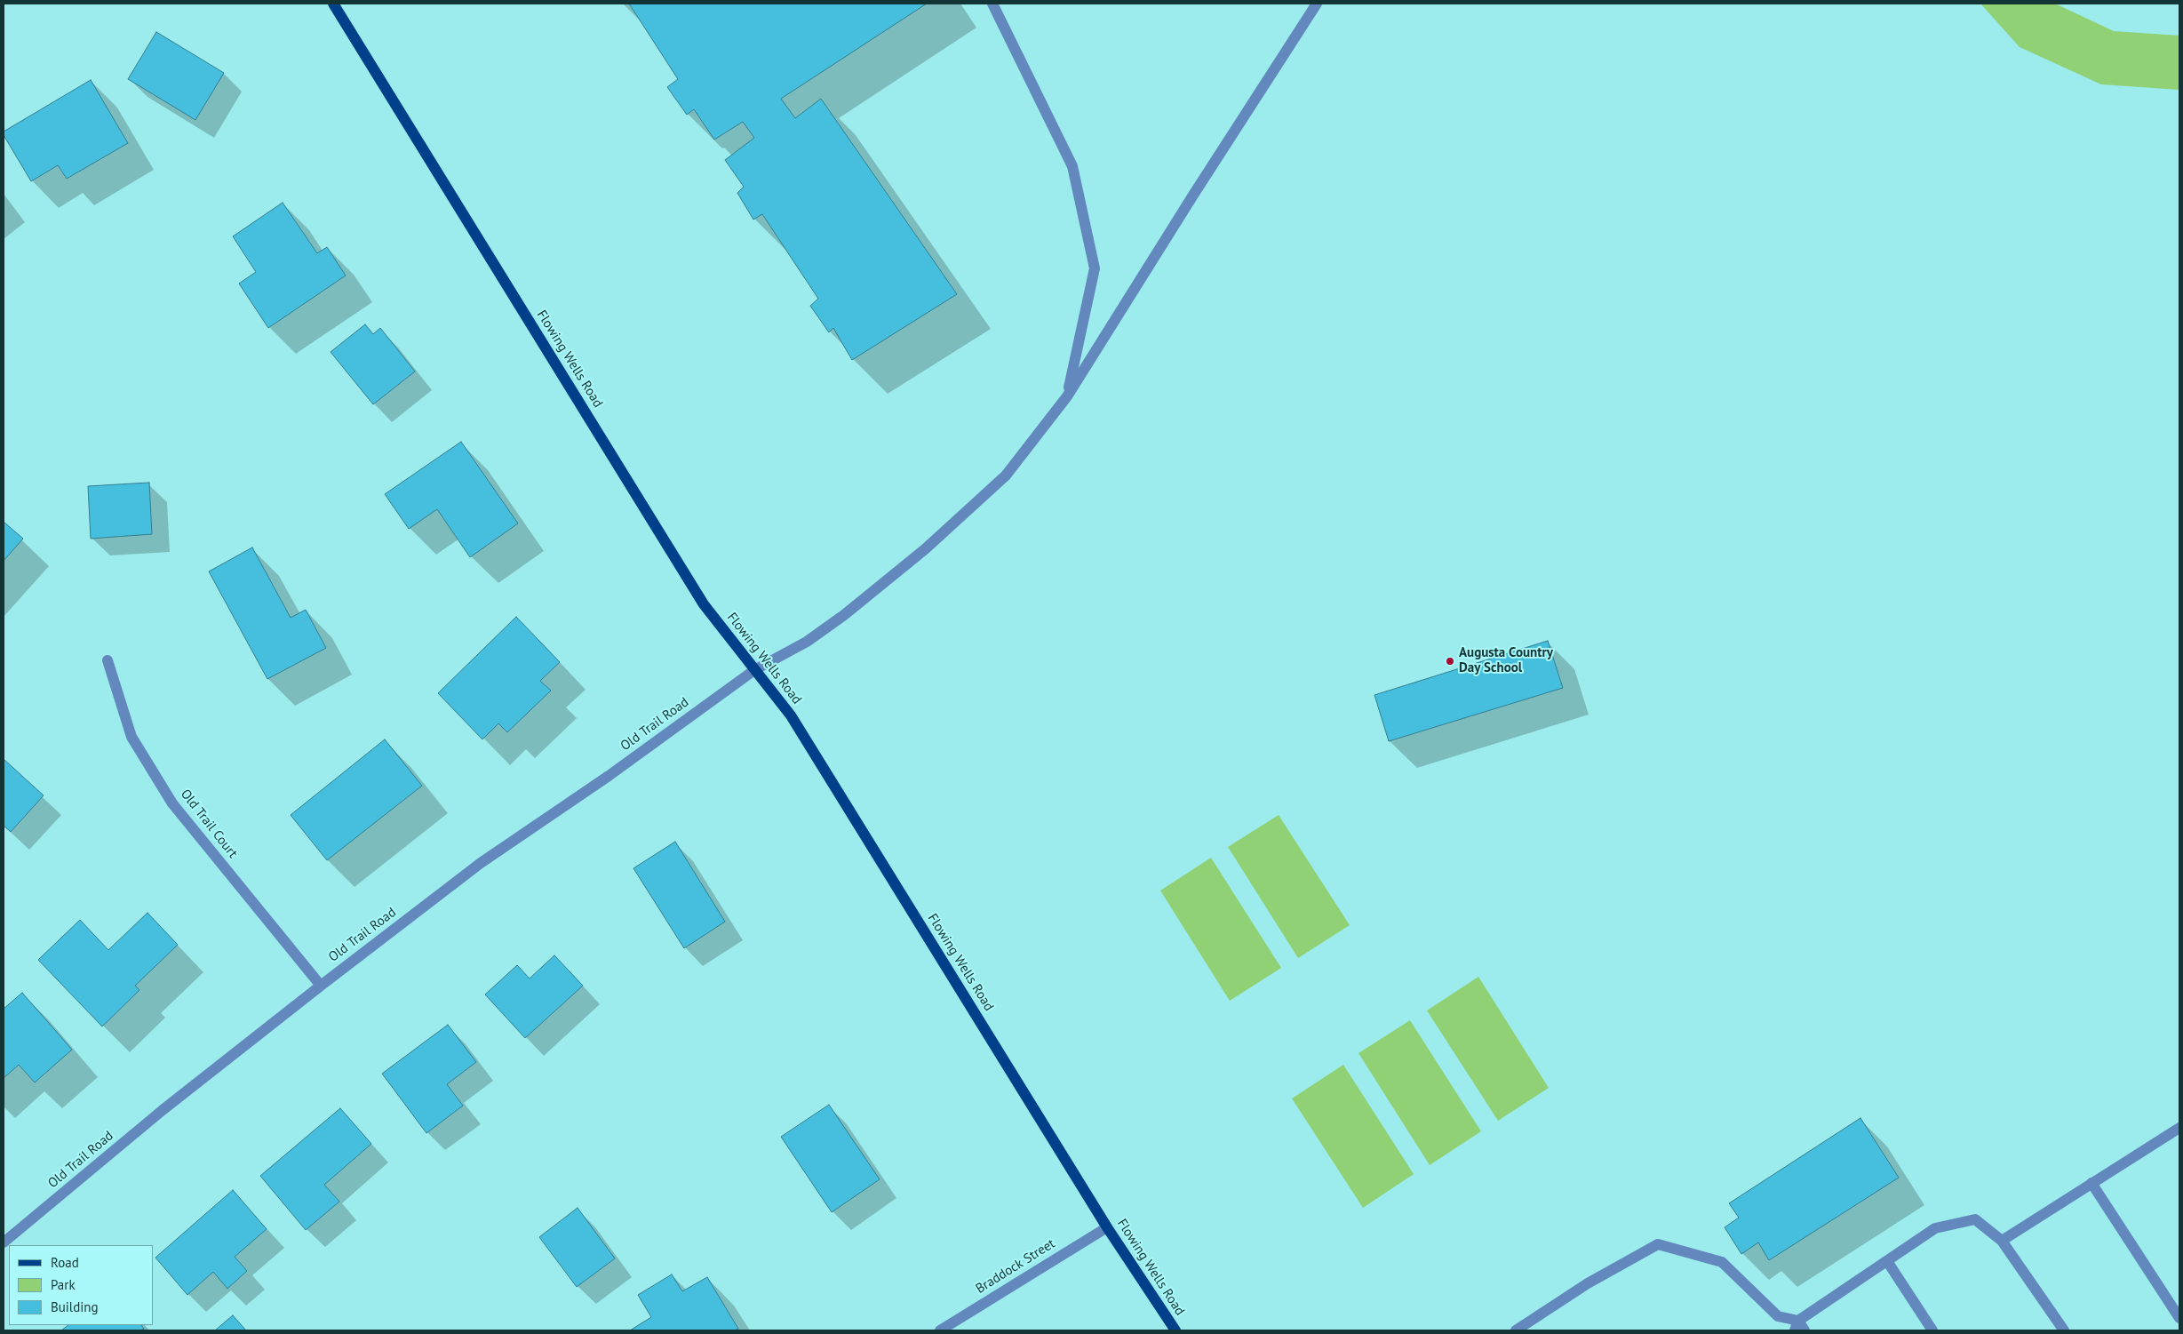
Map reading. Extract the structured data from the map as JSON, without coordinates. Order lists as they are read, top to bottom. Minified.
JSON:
{"streets":{"main road":["Flowing Wells Road"],"street":["Old Trail Road","Old Trail Court","Braddock Street"]},"crossings":[["Flowing Wells Road","Old Trail Road"],["Flowing Wells Road","Braddock Street"],["Old Trail Road","Old Trail Court"]],"places":["Augusta Country Day School"],"legend":["Road","Park","Building"]}
